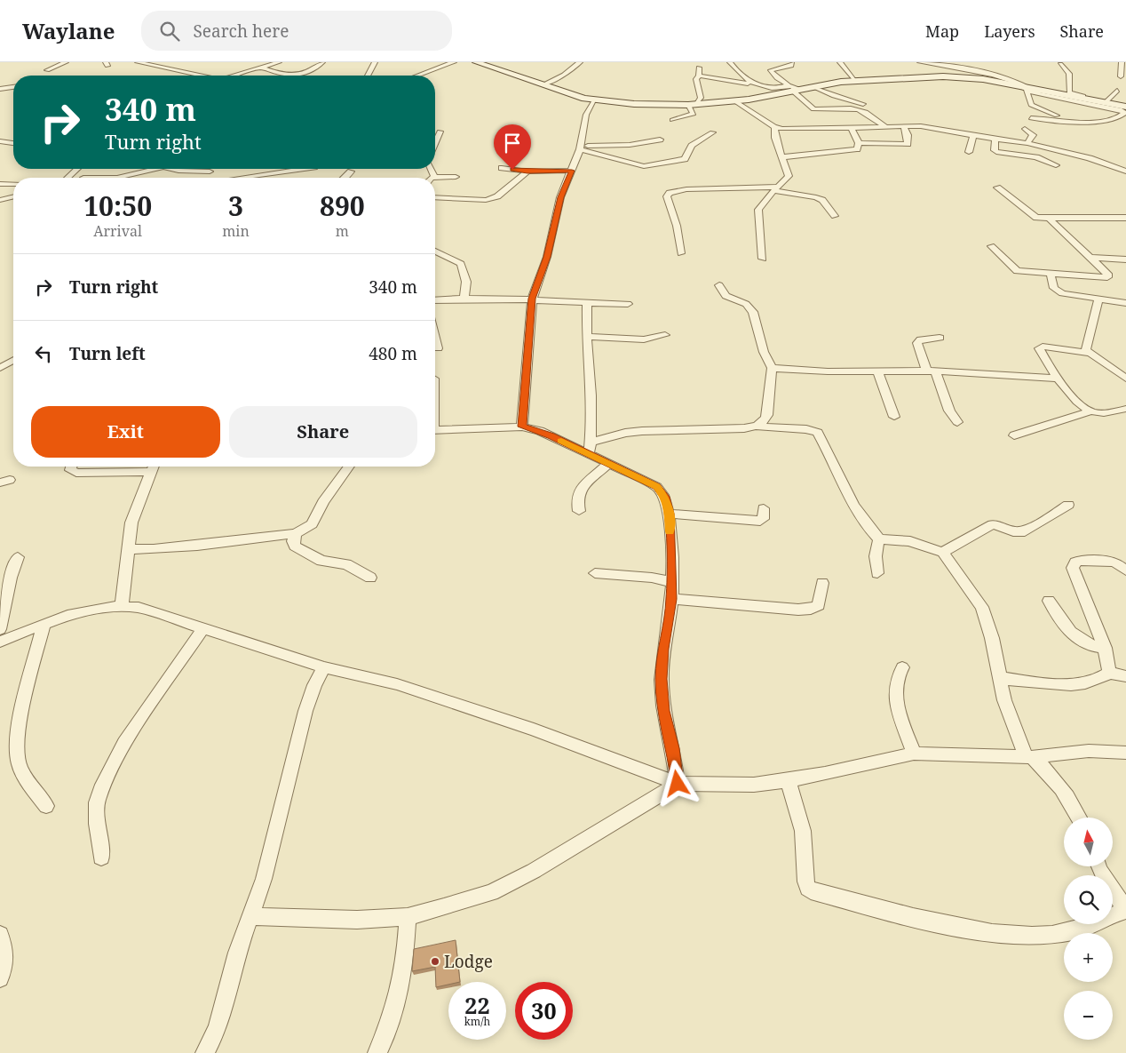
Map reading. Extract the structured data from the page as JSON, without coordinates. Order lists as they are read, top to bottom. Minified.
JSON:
{"places":["Lodge"],"north":"top","page":{"header":"Waylane","search":"Search here","nav":["Map","Layers","Share"],"turn":["340 m","Turn right"],"eta":["10:50","Arrival","3","min","890","m"],"list":[{"name":"Turn right","value":"340 m"},{"name":"Turn left","value":"480 m"}],"buttons":["Exit","Share"],"map_buttons":["+","−"],"speed":"22 km/h","limit":"30"}}
